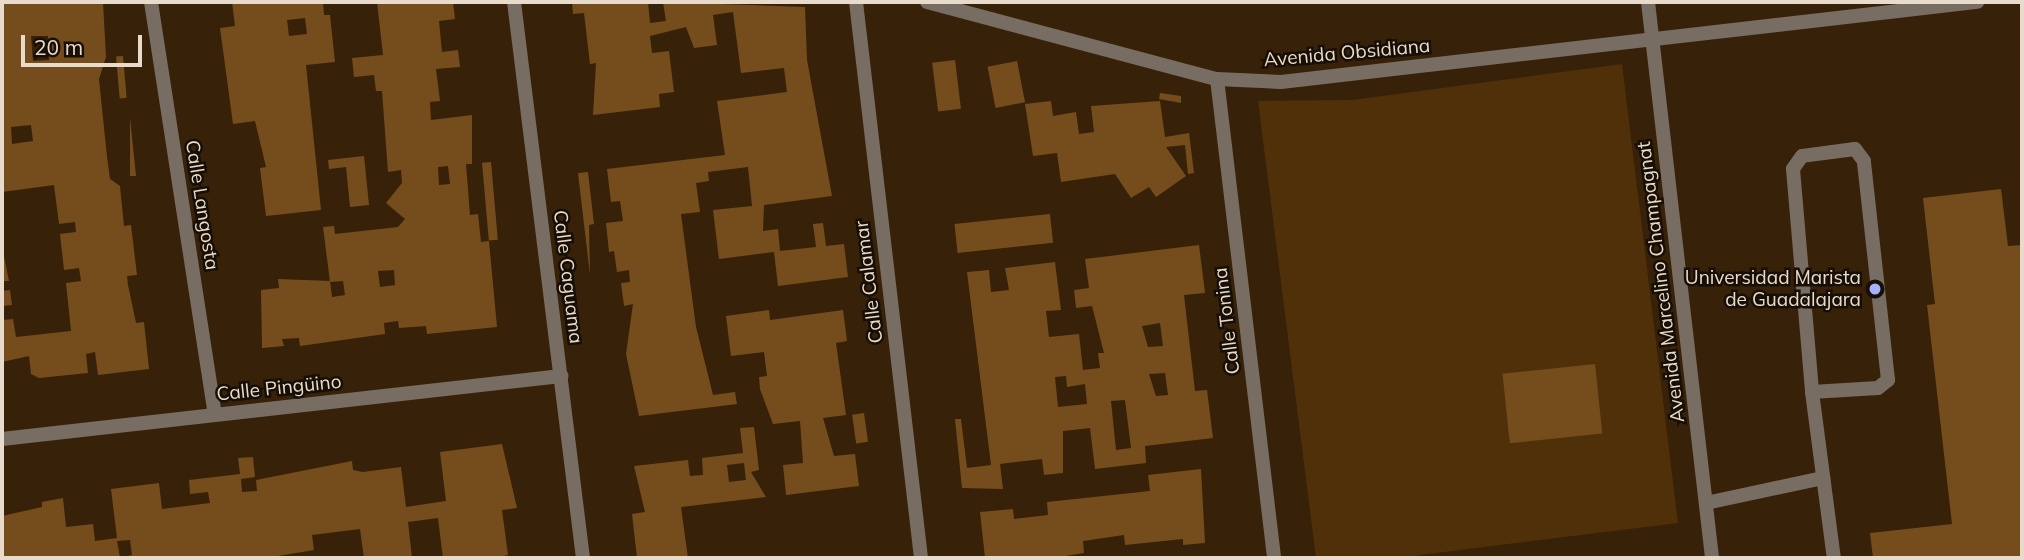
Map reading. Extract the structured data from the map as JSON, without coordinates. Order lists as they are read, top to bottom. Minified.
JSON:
{"streets":{"street":["Avenida Obsidiana","Calle Langosta","Calle Caguama","Calle Calamar","Avenida Marcelino Champagnat","Calle Tonina","Calle Pingüino"]},"crossings":[["Avenida Obsidiana","Avenida Marcelino Champagnat"],["Avenida Obsidiana","Calle Tonina"],["Calle Langosta","Calle Pingüino"],["Calle Caguama","Calle Pingüino"]],"places":["Universidad Marista de Guadalajara"],"scale_bar":"20 m"}
